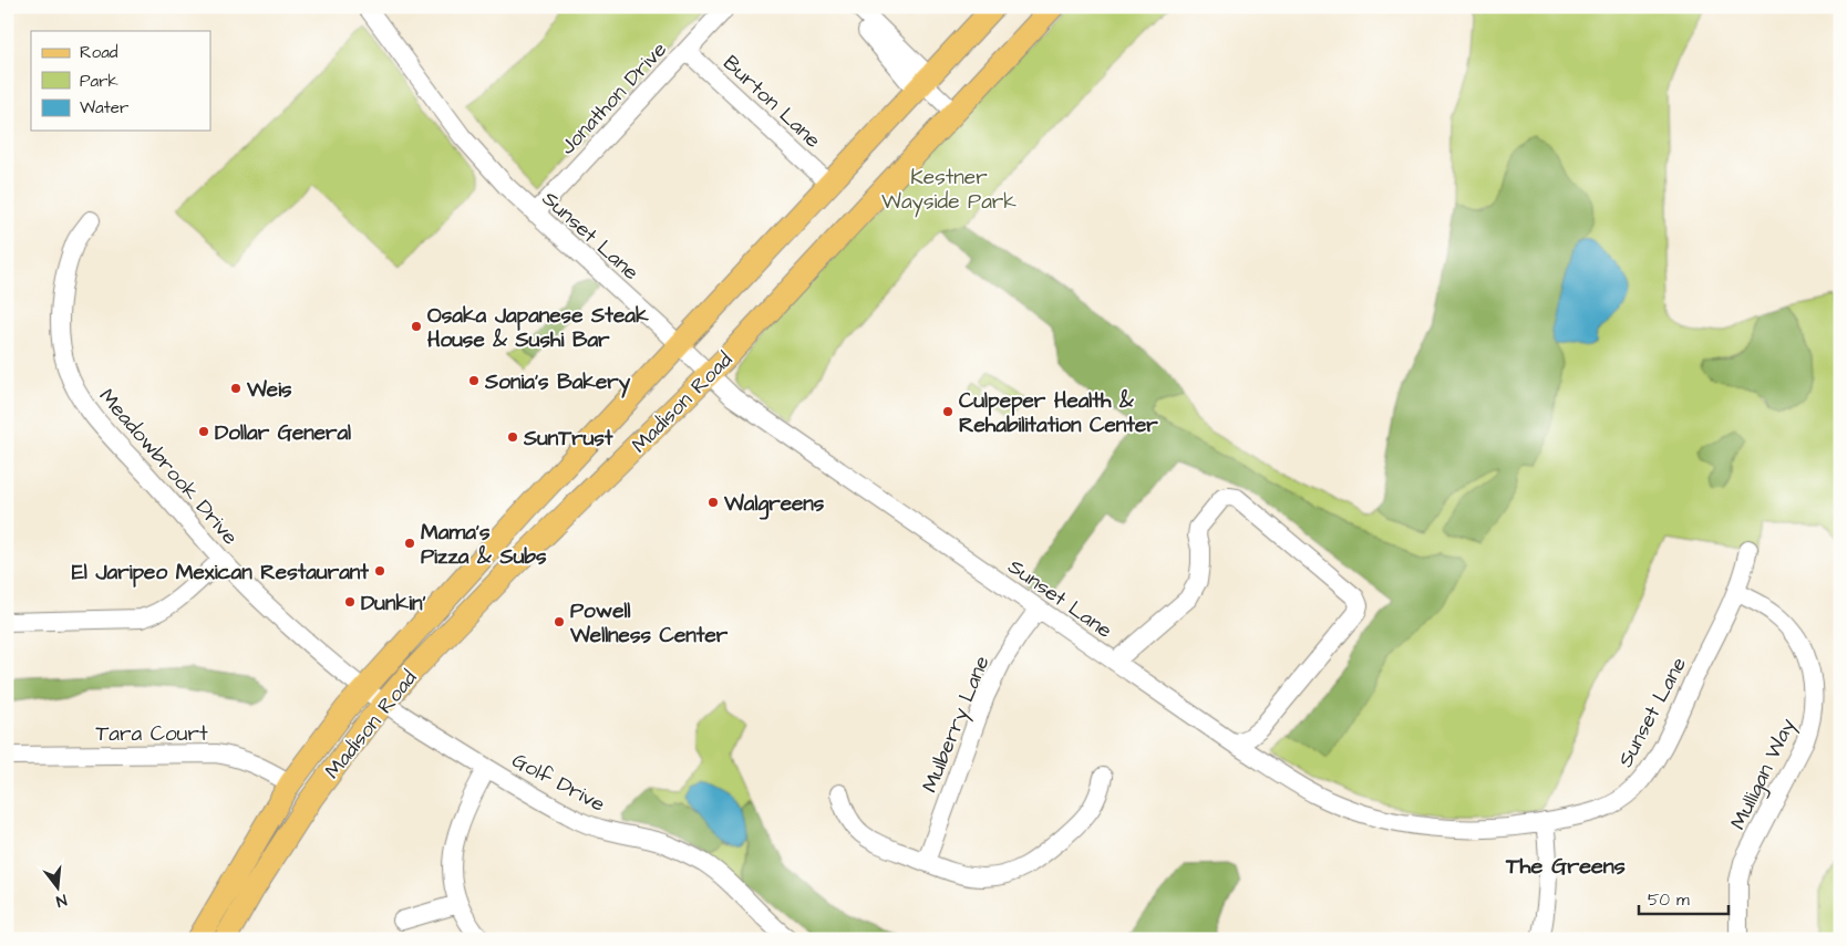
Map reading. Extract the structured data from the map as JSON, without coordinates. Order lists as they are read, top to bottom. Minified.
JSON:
{"streets":{"main road":["Madison Road"],"street":["Jonathon Drive","Burton Lane","Sunset Lane","Meadowbrook Drive","Mulberry Lane","Tara Court","Mulligan Way","Golf Drive"]},"crossings":[["Jonathon Drive","Burton Lane"],["Jonathon Drive","Sunset Lane"],["Burton Lane","Madison Road"],["Sunset Lane","Madison Road"],["Sunset Lane","Mulberry Lane"],["Sunset Lane","Mulligan Way"],["Madison Road","Meadowbrook Drive"],["Madison Road","Tara Court"],["Madison Road","Golf Drive"],["Meadowbrook Drive","Golf Drive"]],"districts":["The Greens"],"parks":["Kestner Wayside Park"],"places":["Osaka Japanese Steak House & Sushi Bar","Sonia's Bakery","Weis","Culpeper Health & Rehabilitation Center","Dollar General","SunTrust","Walgreens","Mama's Pizza & Subs","El Jaripeo Mexican Restaurant","Dunkin'","Powell Wellness Center"],"legend":["Road","Park","Water"],"scale_bar":"50 m","north":"bottom"}
